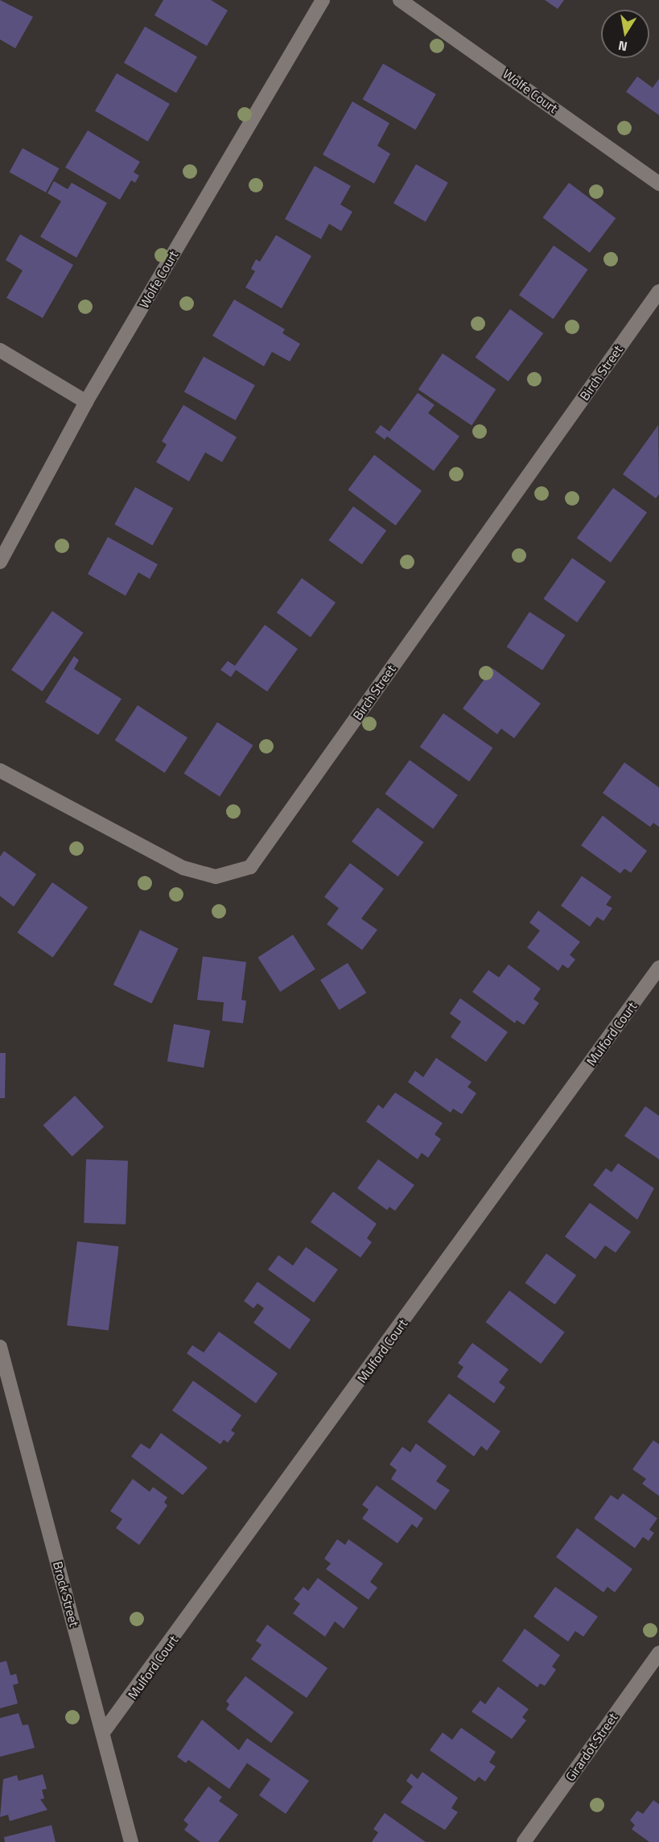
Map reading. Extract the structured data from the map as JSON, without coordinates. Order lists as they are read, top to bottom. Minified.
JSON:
{"streets":{"street":["Wolfe Court","Birch Street","Mulford Court","Brock Street","Girardot Street"]},"crossings":[["Mulford Court","Brock Street"]],"north":"bottom"}
